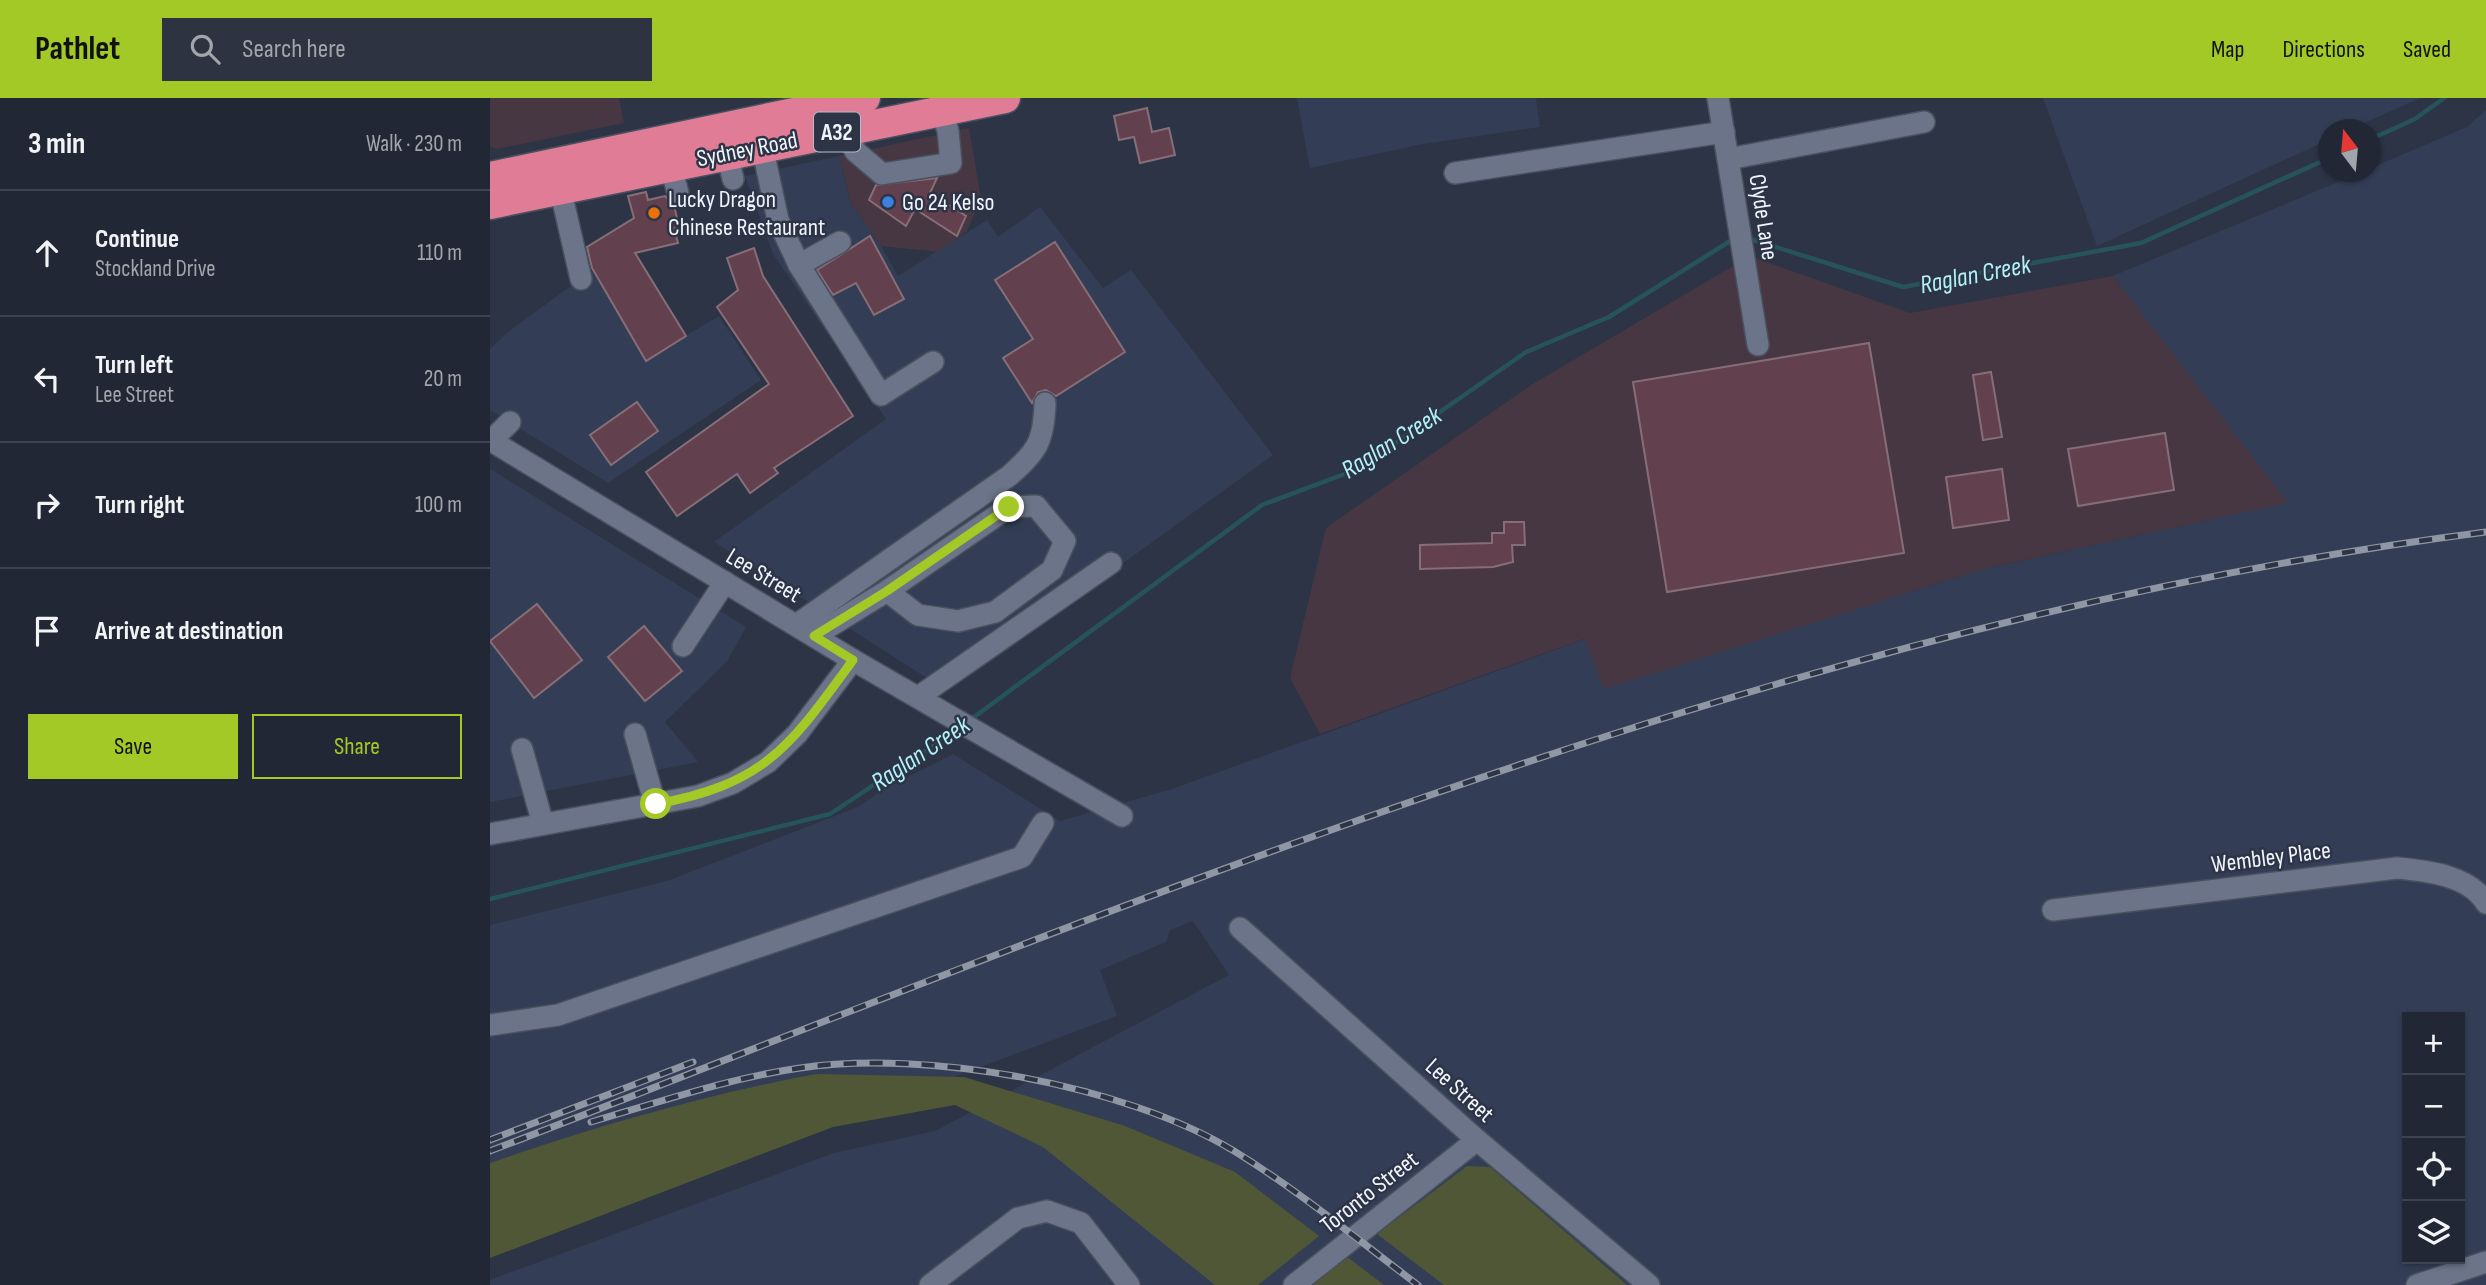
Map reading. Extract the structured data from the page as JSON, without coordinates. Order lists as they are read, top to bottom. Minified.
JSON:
{"streets":{"highway":["A32","Sydney Road"],"street":["Clyde Lane","Lee Street","Wembley Place","Toronto Street"]},"crossings":[["Lee Street","Toronto Street"]],"water":["Raglan Creek"],"places":["Go 24 Kelso","Lucky Dragon Chinese Restaurant"],"north":"top","page":{"header":"Pathlet","search":"Search here","nav":["Map","Directions","Saved"],"heading":["3 min","Walk · 230 m"],"list":[["Continue","Stockland Drive","110 m"],["Turn left","Lee Street","20 m"],["Turn right","100 m"],"Arrive at destination"],"buttons":["Save","Share"],"map_buttons":["+","−"]}}
